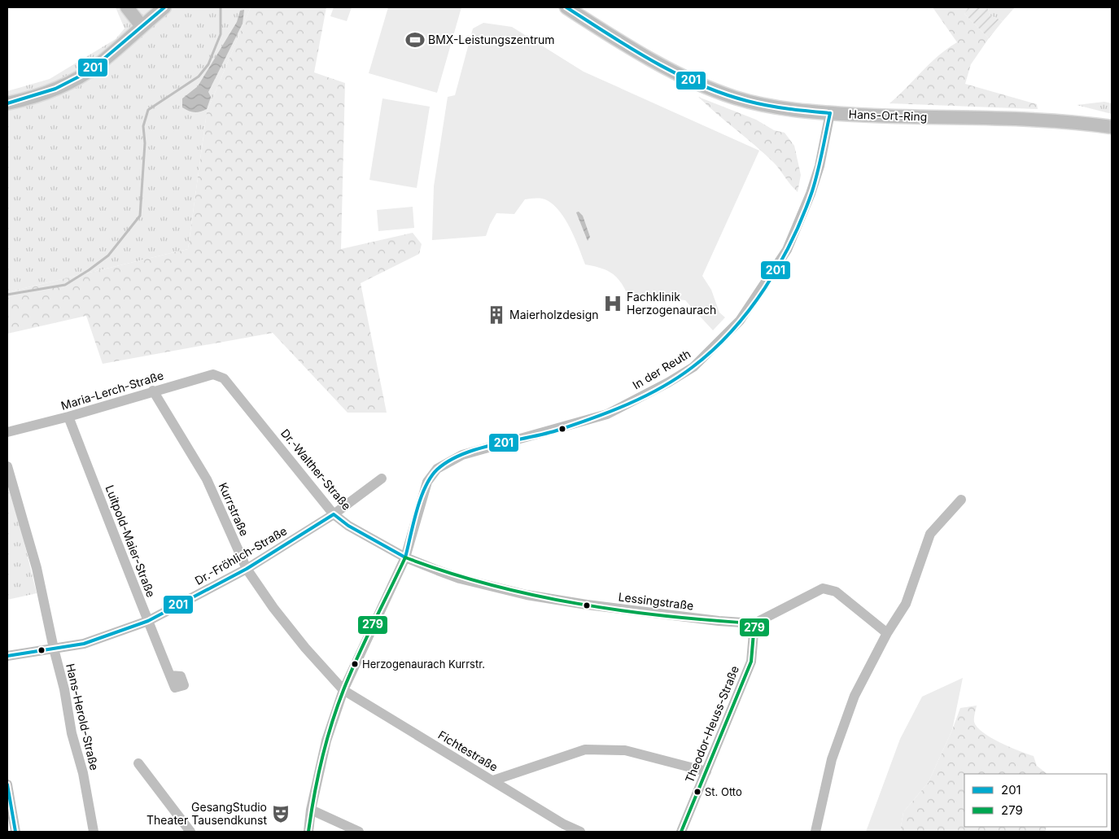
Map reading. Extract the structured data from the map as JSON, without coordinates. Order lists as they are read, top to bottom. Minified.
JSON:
{"streets":{"main road":["Hans-Ort-Ring"],"street":["In der Reuth","Maria-Lerch-Straße","Dr.-Walther-Straße","Kurrstraße","Luitpold-Maier-Straße","Dr.-Fröhlich-Straße","Lessingstraße","Hans-Herold-Straße","Theodor-Heuss-Straße","Fichtestraße"]},"crossings":[["Hans-Ort-Ring","In der Reuth"],["In der Reuth","Dr.-Walther-Straße"],["In der Reuth","Lessingstraße"],["Maria-Lerch-Straße","Dr.-Walther-Straße"],["Maria-Lerch-Straße","Kurrstraße"],["Maria-Lerch-Straße","Luitpold-Maier-Straße"],["Dr.-Walther-Straße","Dr.-Fröhlich-Straße"],["Dr.-Walther-Straße","Lessingstraße"],["Kurrstraße","Dr.-Fröhlich-Straße"],["Kurrstraße","Fichtestraße"],["Luitpold-Maier-Straße","Dr.-Fröhlich-Straße"],["Dr.-Fröhlich-Straße","Hans-Herold-Straße"],["Lessingstraße","Theodor-Heuss-Straße"]],"places":{"sports":["BMX-Leistungszentrum"],"hospital":["Fachklinik Herzogenaurach"],"building":["Maierholzdesign"],"other":["Herzogenaurach Kurrstr.","St. Otto"],"theatre":["GesangStudio Theater Tausendkunst"]},"lines":["transit line 201","transit line 279"],"legend":["201","279"]}
